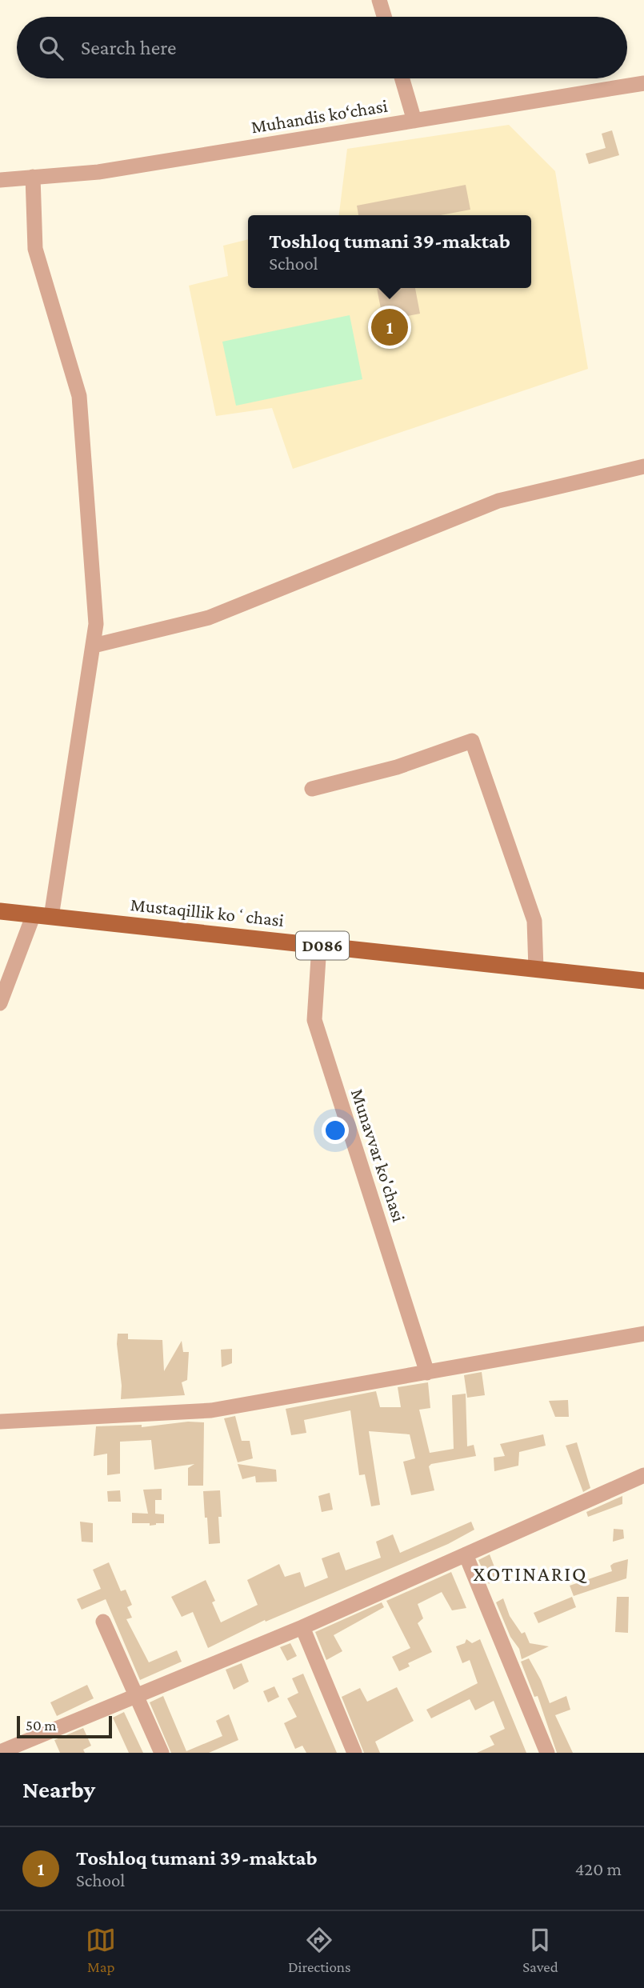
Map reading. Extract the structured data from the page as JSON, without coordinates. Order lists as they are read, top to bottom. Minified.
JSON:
{"streets":{"main road":["Mustaqillik koʻchasi","D086"],"street":["Muhandis ko‘chasi","Munavvar ko'chasi"]},"crossings":[["Mustaqillik koʻchasi","Munavvar ko'chasi"]],"districts":["XOTINARIQ"],"scale_bar":"50 m","page":{"search":"Search here","popup":["Toshloq tumani 39-maktab","School"],"pins":"1","scale":"50 m","heading":"Nearby","list":[{"mark":"1","name":"Toshloq tumani 39-maktab","note":"School","value":"420 m"}],"nav":["Map","Directions","Saved"]}}
